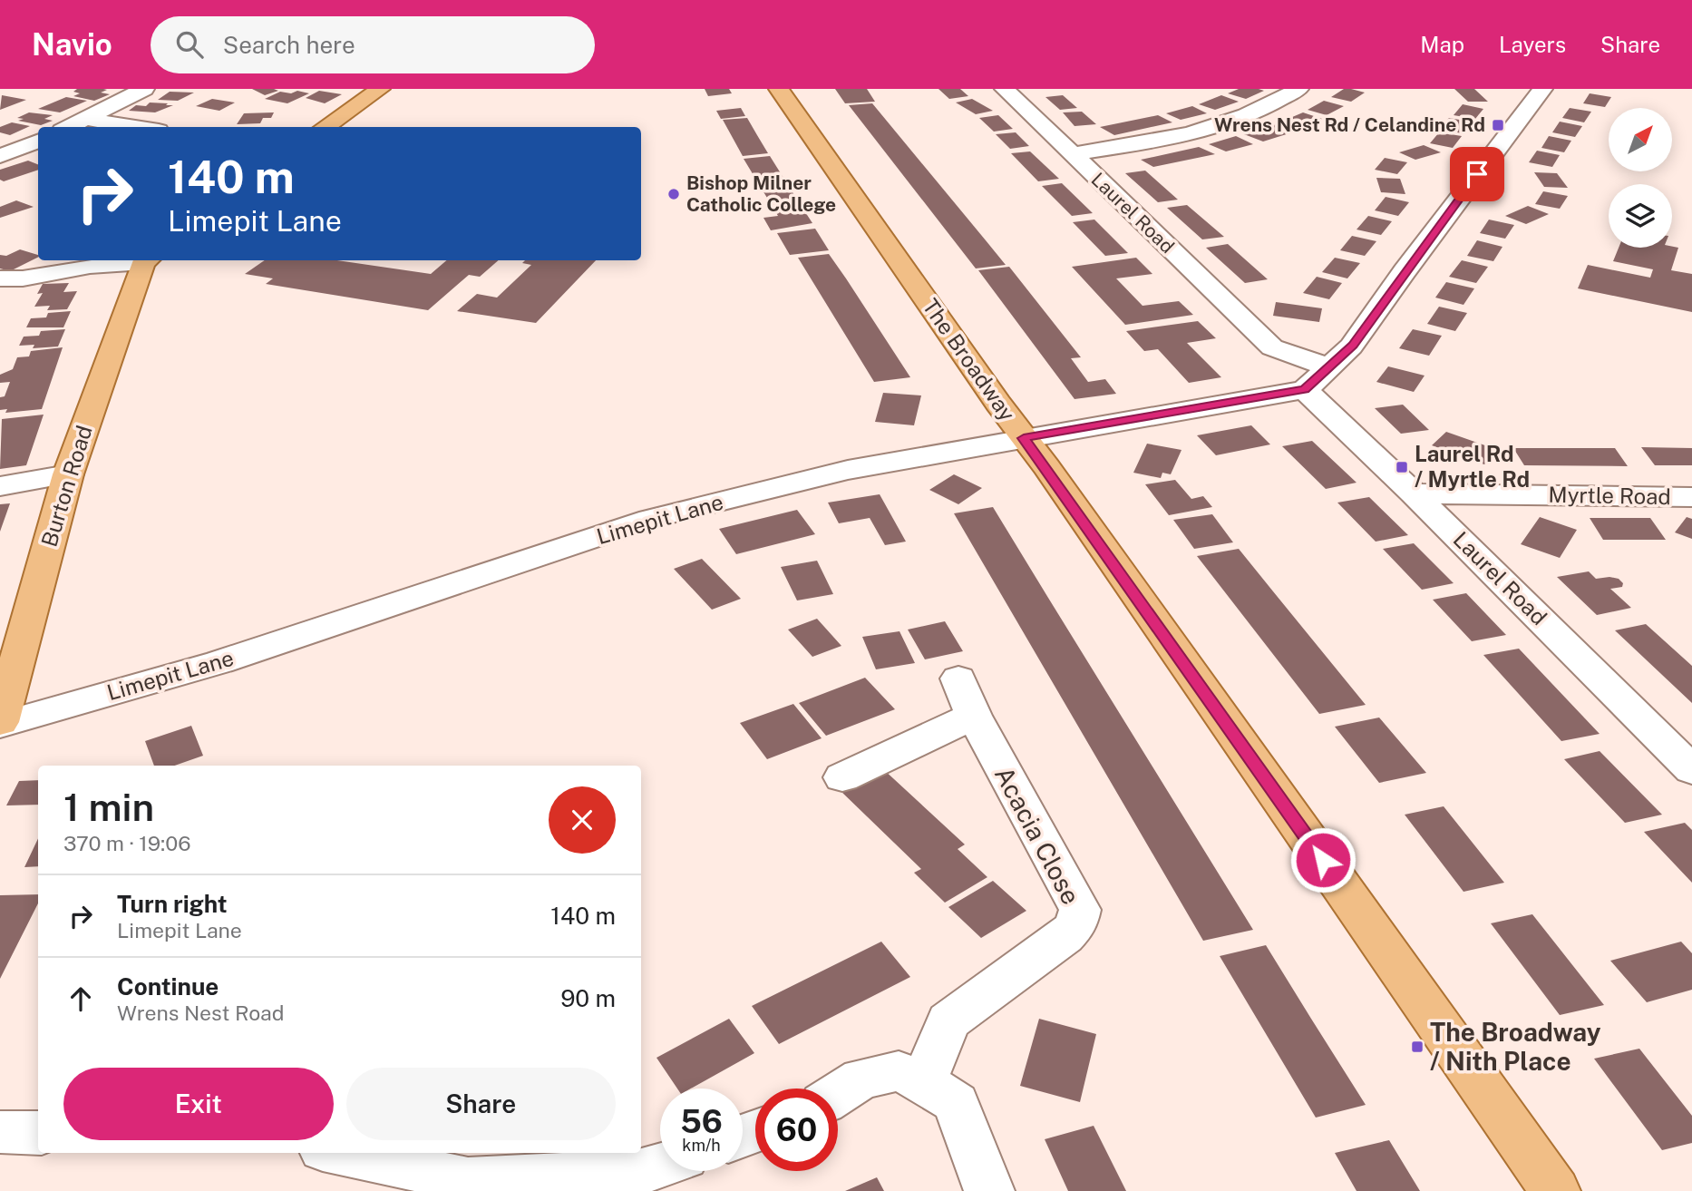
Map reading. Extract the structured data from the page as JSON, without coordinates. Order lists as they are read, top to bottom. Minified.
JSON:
{"streets":{"main road":["The Broadway","Burton Road"],"street":["Laurel Road","Myrtle Road","Limepit Lane","Acacia Close"]},"crossings":[["Laurel Road","Myrtle Road"],["Laurel Road","Limepit Lane"],["The Broadway","Limepit Lane"],["Burton Road","Limepit Lane"]],"places":{"transit":["Wrens Nest Rd / Celandine Rd","Laurel Rd / Myrtle Rd","The Broadway / Nith Place"],"other":["Bishop Milner Catholic College"]},"north":"top right","page":{"header":"Navio","search":"Search here","nav":["Map","Layers","Share"],"turn":["140 m","Limepit Lane"],"heading":["1 min","370 m · 19:06"],"list":[{"name":"Turn right","note":"Limepit Lane","value":"140 m"},{"name":"Continue","note":"Wrens Nest Road","value":"90 m"}],"buttons":["Exit","Share"],"speed":"56 km/h","limit":"60"}}
